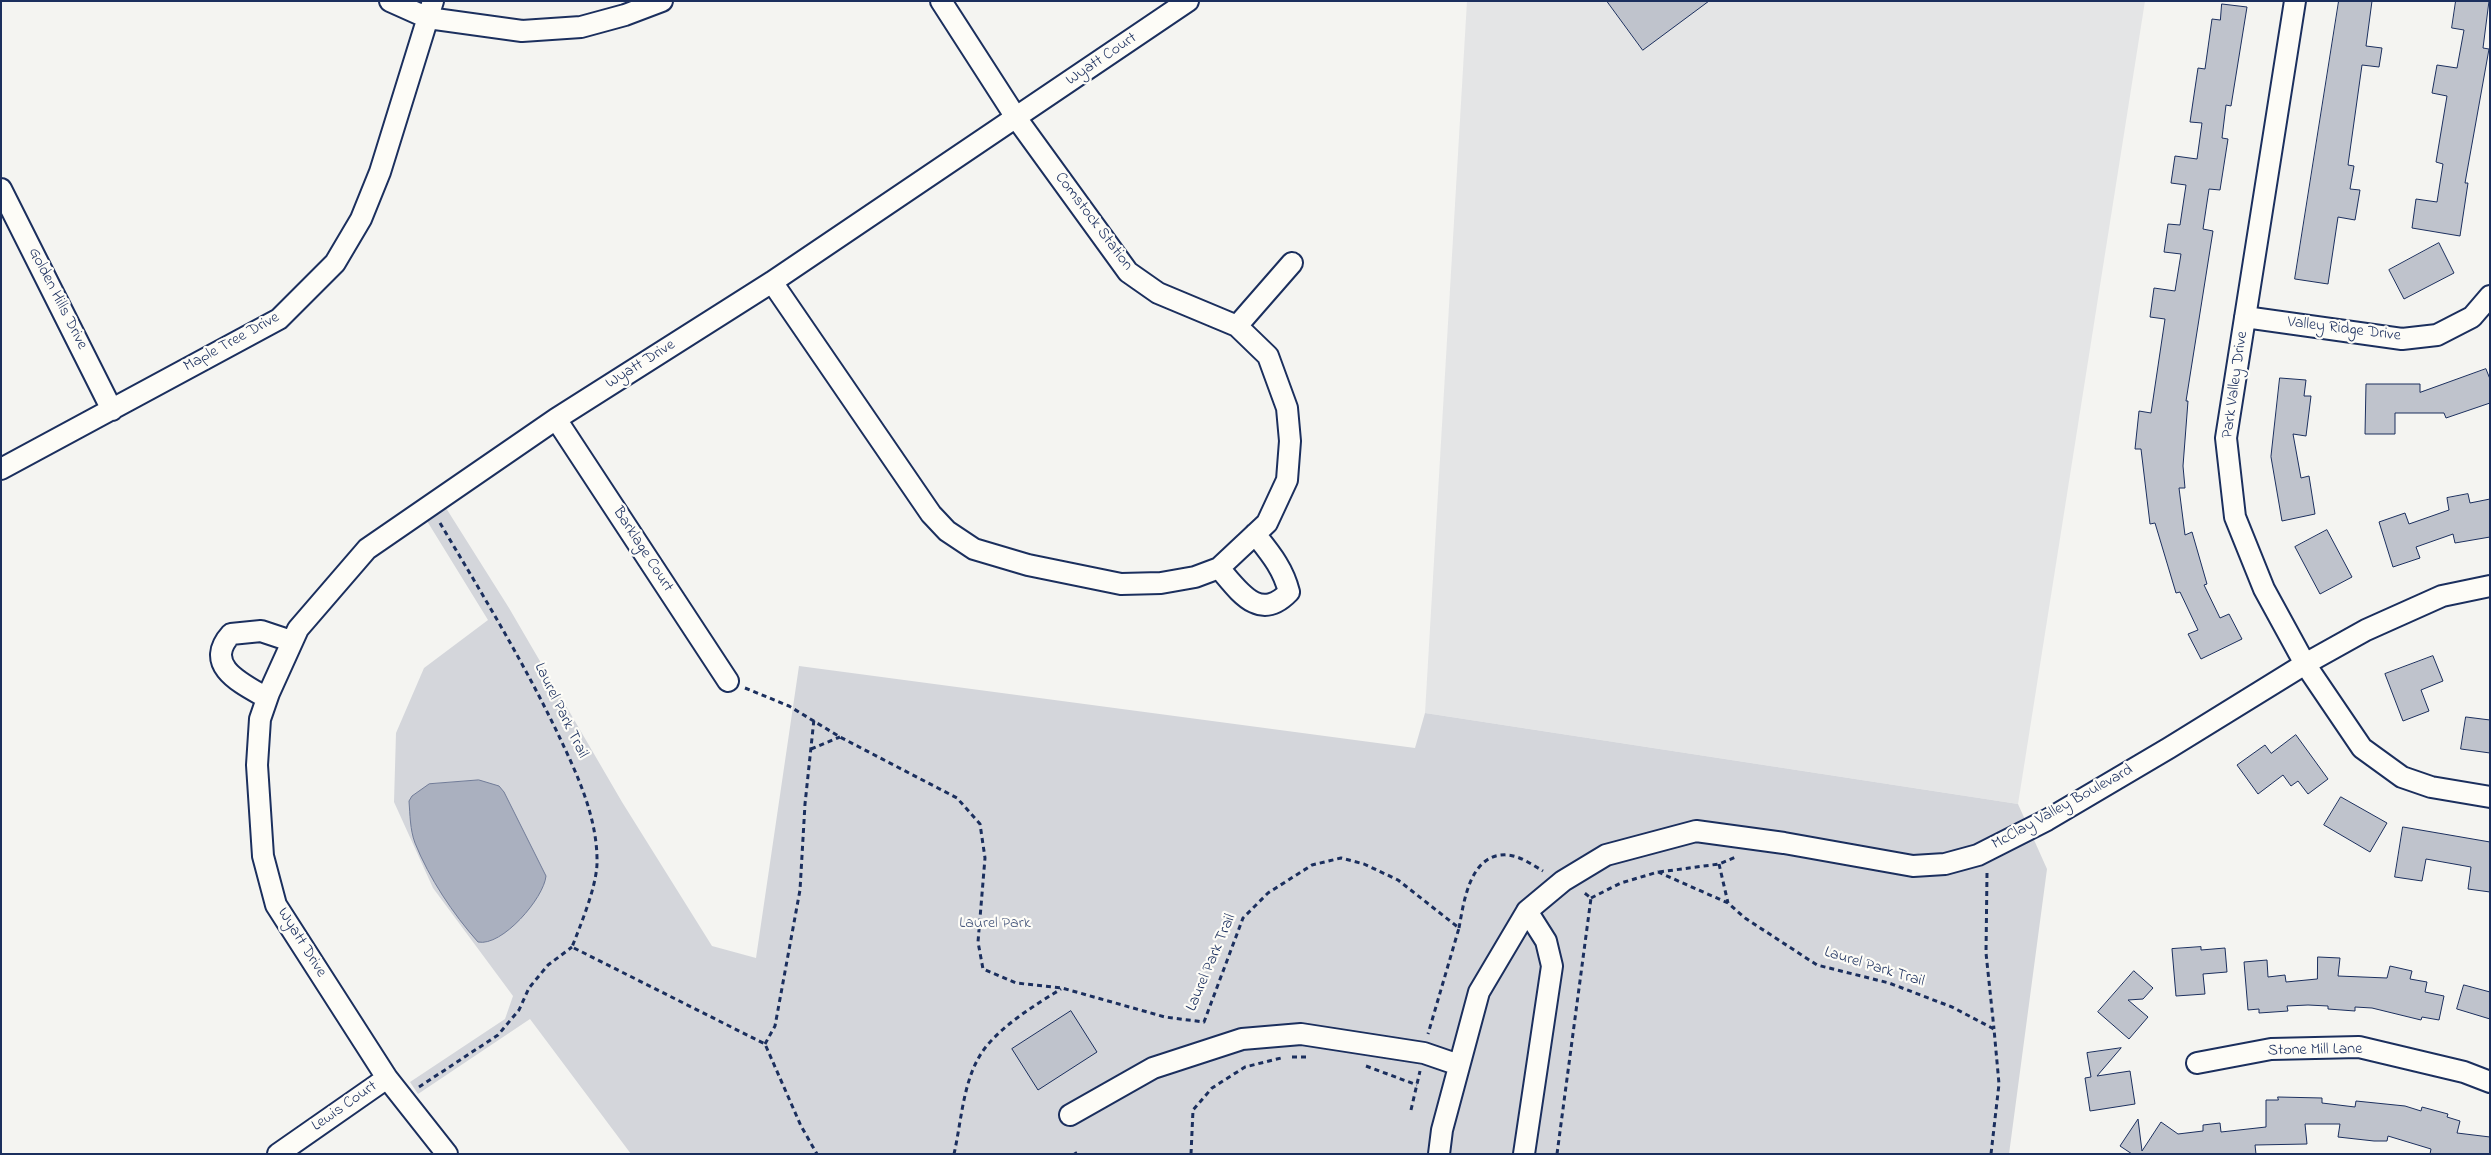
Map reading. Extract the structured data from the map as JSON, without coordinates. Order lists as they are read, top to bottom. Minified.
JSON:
{"streets":{"street":["Wyatt Court","Comstock Station","Golden Hills Drive","Valley Ridge Drive","Maple Tree Drive","Wyatt Drive","Park Valley Drive","Barklage Court","McClay Valley Boulevard","Stone Mill Lane","Lewis Court"],"path":["Laurel Park Trail"]},"crossings":[["Wyatt Court","Comstock Station"],["Wyatt Court","Wyatt Drive"],["Comstock Station","Wyatt Drive"],["Golden Hills Drive","Maple Tree Drive"],["Valley Ridge Drive","Park Valley Drive"],["Wyatt Drive","Barklage Court"],["Wyatt Drive","Laurel Park Trail"],["Wyatt Drive","Lewis Court"],["Park Valley Drive","McClay Valley Boulevard"],["Barklage Court","Laurel Park Trail"]],"parks":["Laurel Park"]}
